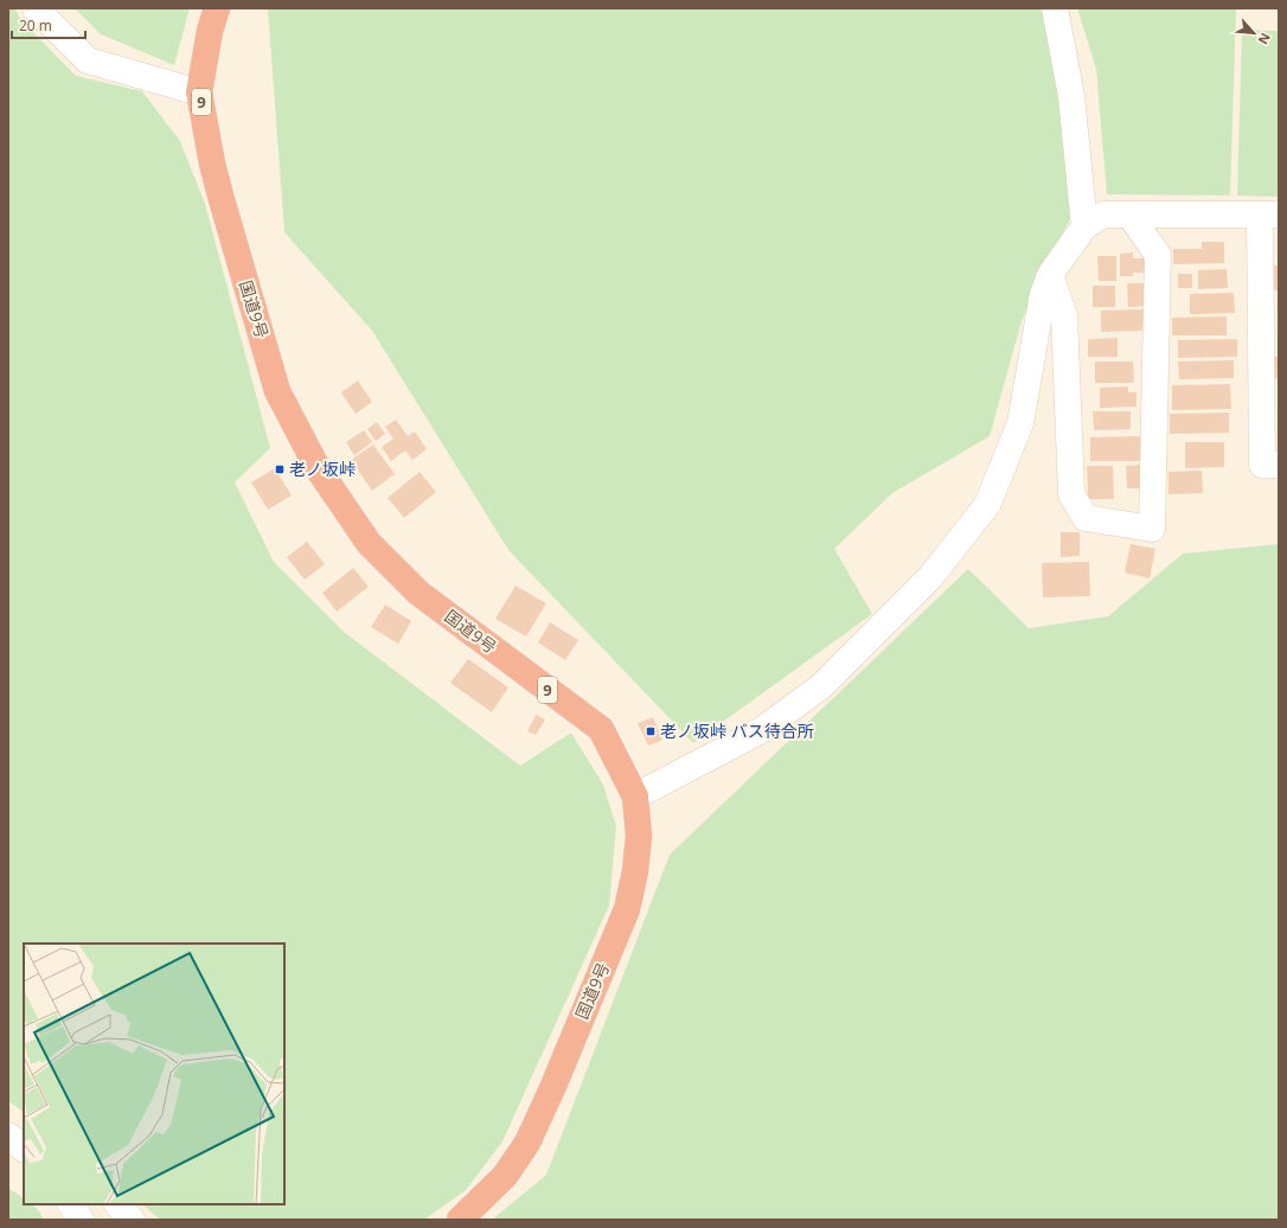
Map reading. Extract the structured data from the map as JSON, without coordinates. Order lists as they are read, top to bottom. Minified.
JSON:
{"streets":{"highway":["9","国道9号"]},"places":{"transit":["老ノ坂峠","老ノ坂峠 バス待合所"]},"scale_bar":"20 m","north":"bottom right"}
